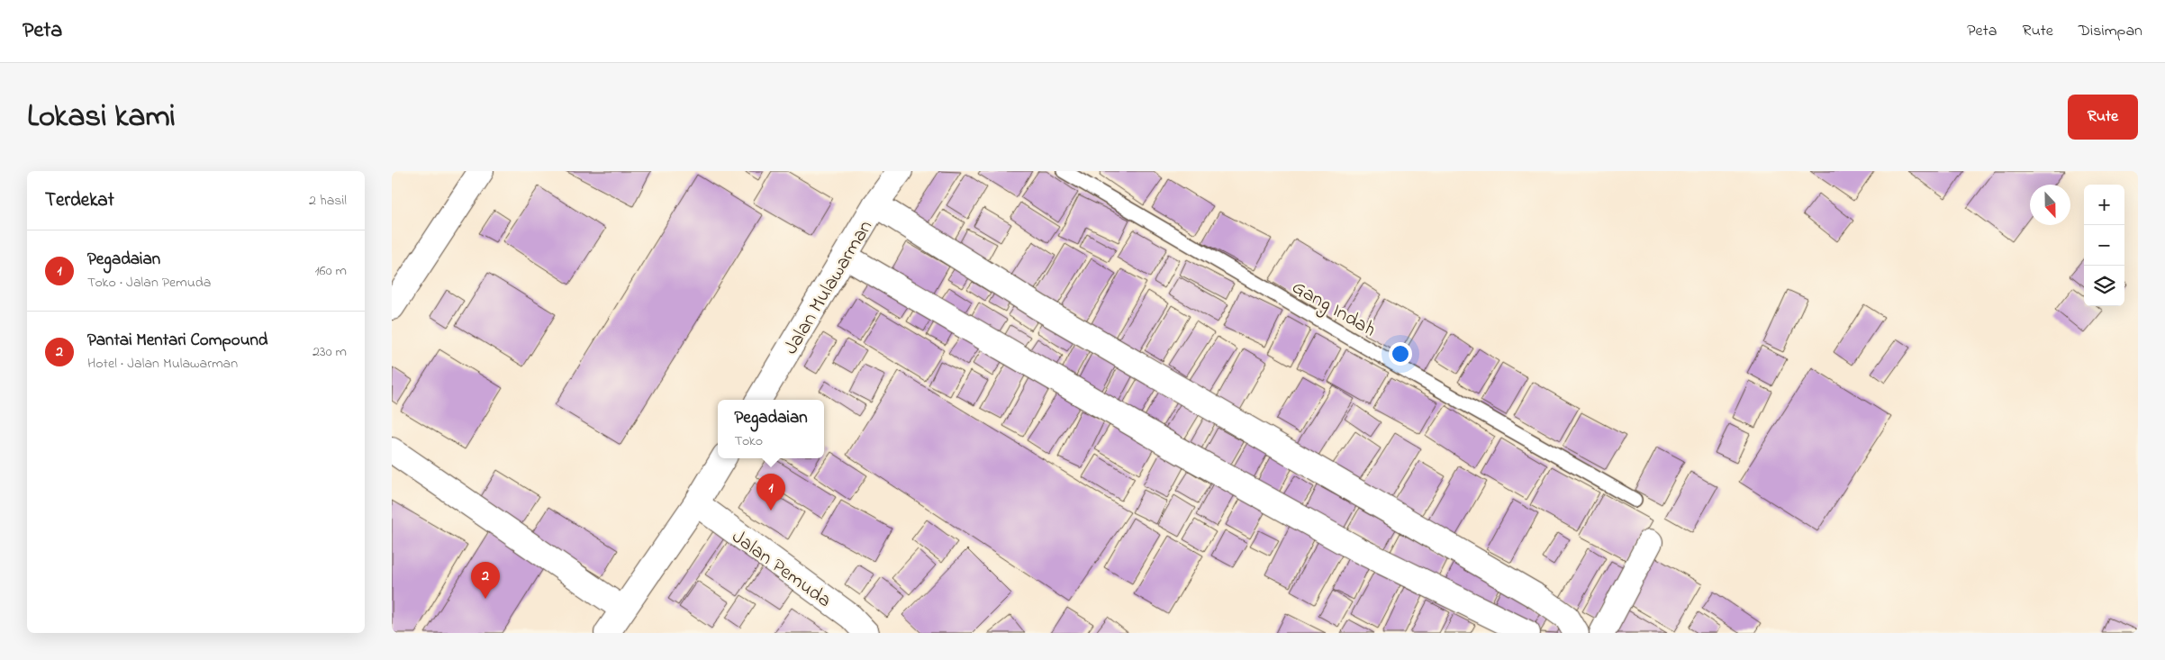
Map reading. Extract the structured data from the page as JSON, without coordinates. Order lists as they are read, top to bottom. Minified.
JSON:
{"streets":{"main road":["Jalan Mulawarman","Jalan Pemuda"],"lane":["Gang Indah"]},"north":"bottom","page":{"header":"Peta","nav":["Peta","Rute","Disimpan"],"title":"Lokasi kami","buttons":"Rute","heading":["Terdekat","2 hasil"],"map_buttons":["+","−"],"list":[{"mark":"1","name":"Pegadaian","note":"Toko · Jalan Pemuda","value":"160 m"},{"mark":"2","name":"Pantai Mentari Compound","note":"Hotel · Jalan Mulawarman","value":"230 m"}],"popup":["Pegadaian","Toko"],"pins":["1","2"]}}
